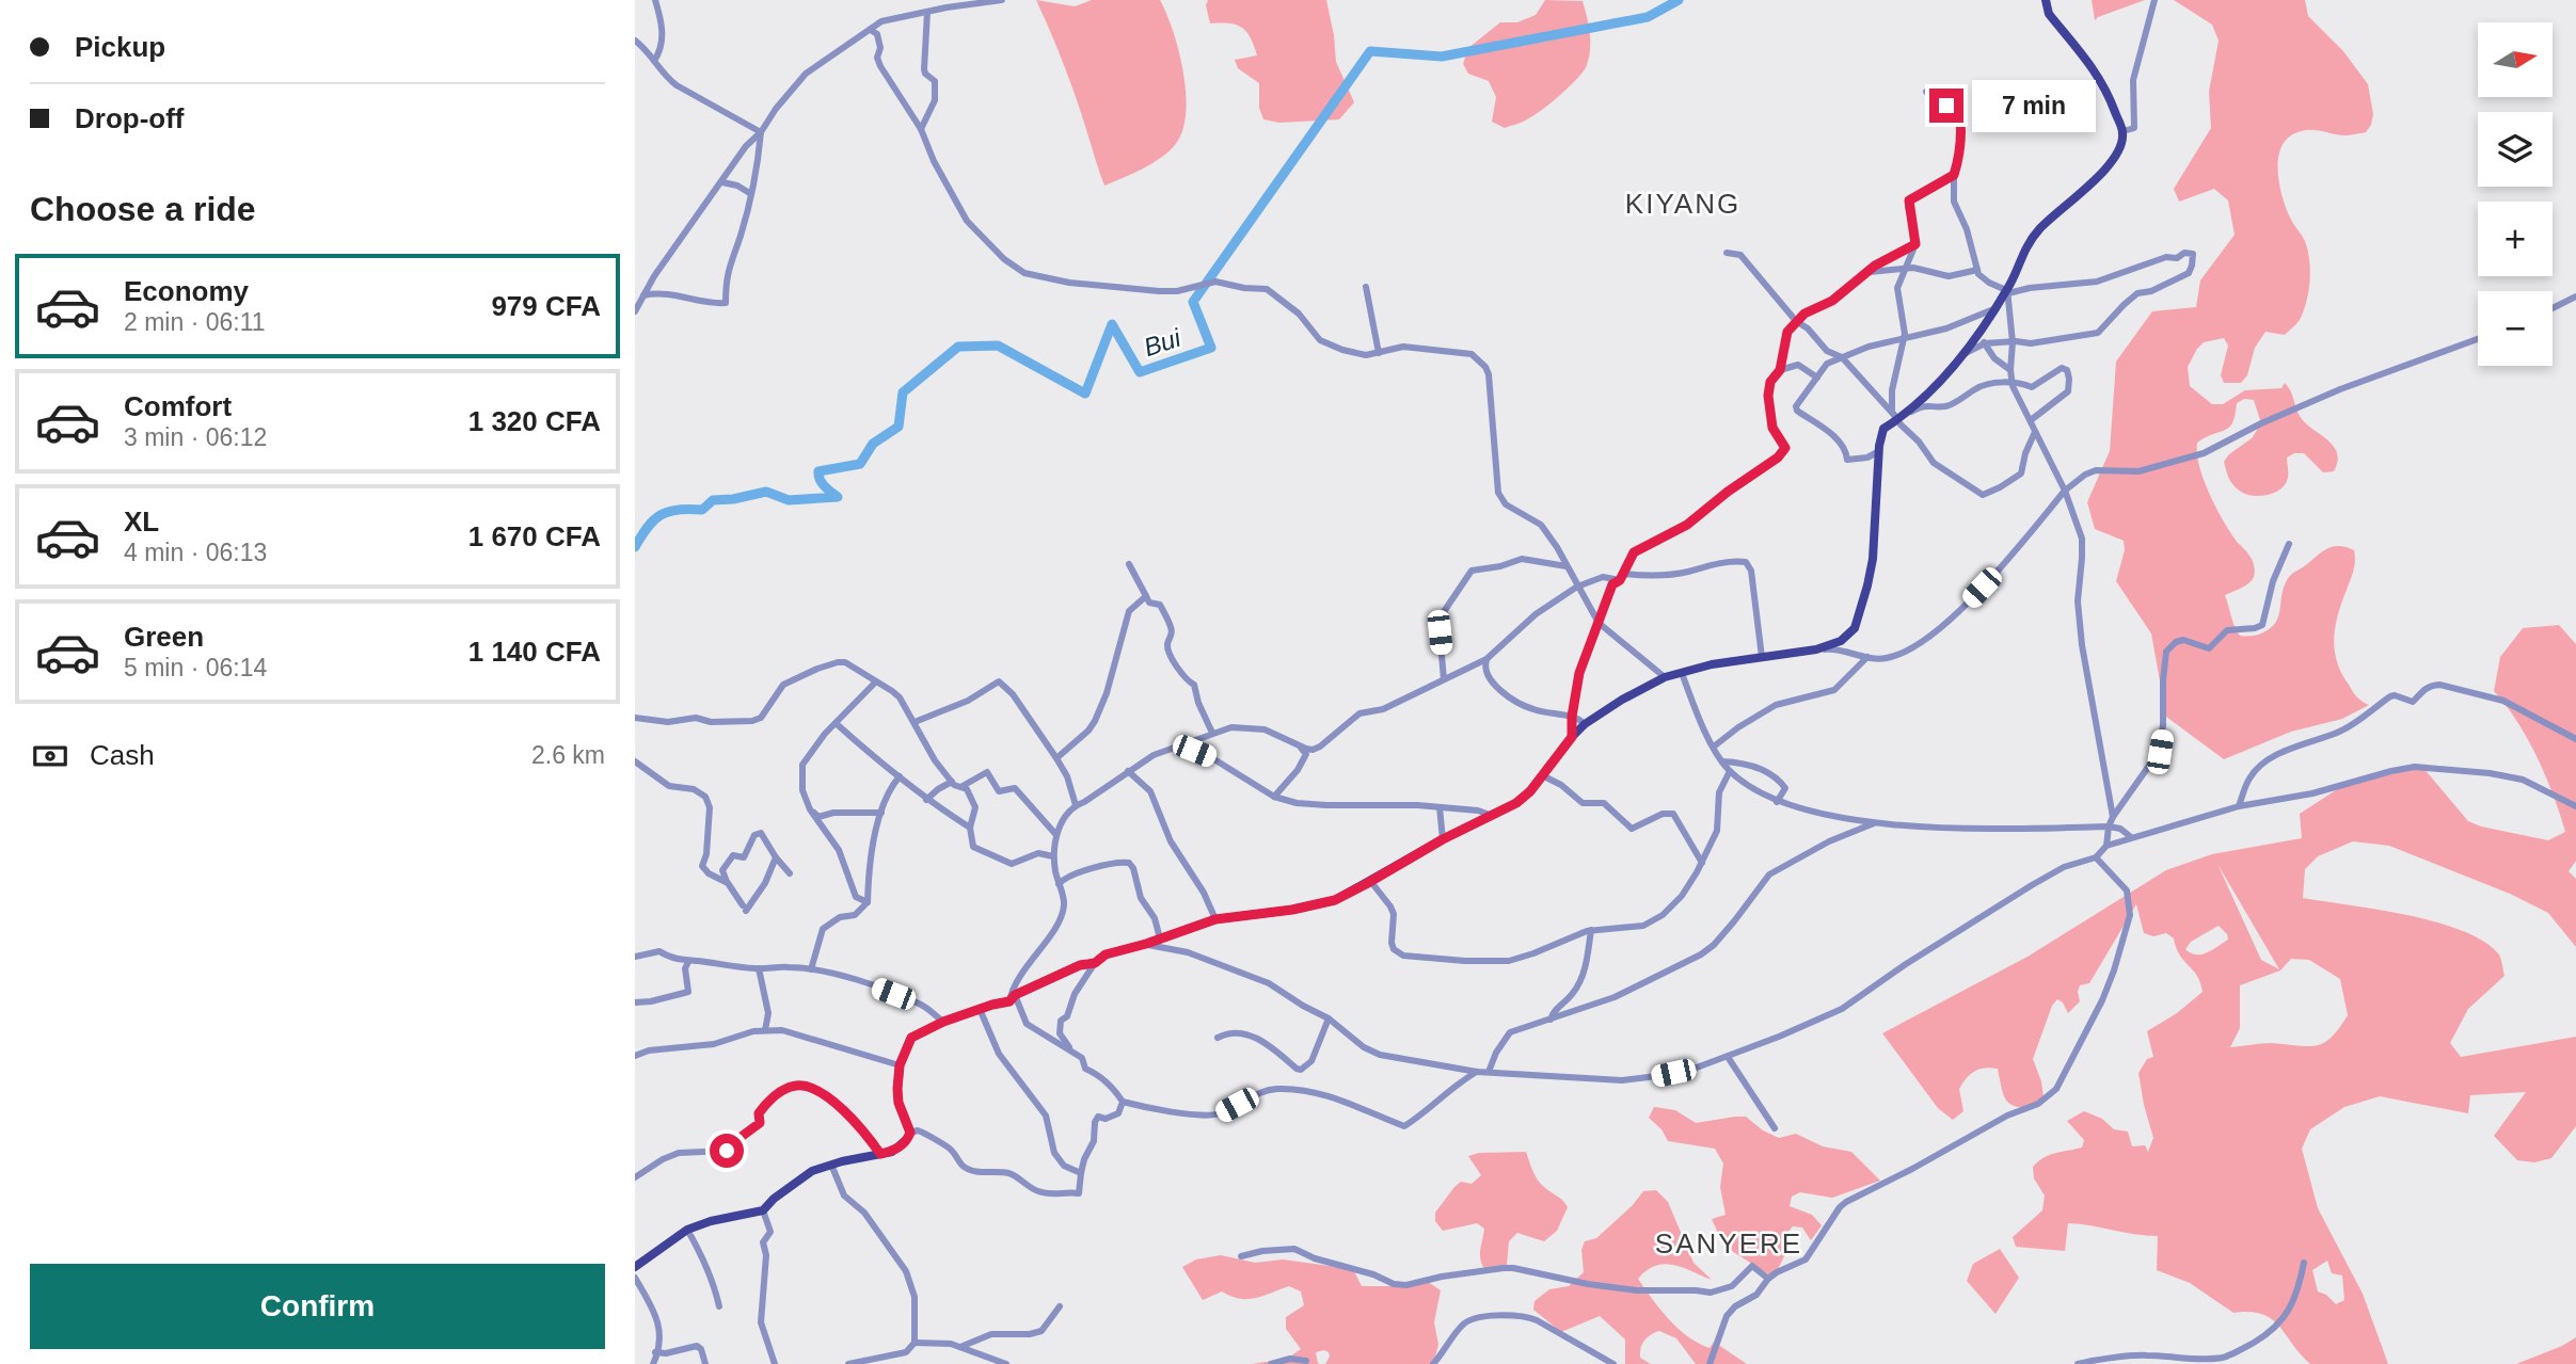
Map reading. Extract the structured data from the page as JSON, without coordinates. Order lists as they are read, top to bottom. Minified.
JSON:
{"districts":["KIYANG","SANYERE"],"water":["Bui"],"north":"right","page":{"banner":["Pickup","Drop-off"],"map_buttons":["+","−"],"bubble":"7 min","heading":"Choose a ride","list":[{"name":"Economy","note":"2 min · 06:11","value":"979 CFA"},{"name":"Comfort","note":"3 min · 06:12","value":"1 320 CFA"},{"name":"XL","note":"4 min · 06:13","value":"1 670 CFA"},{"name":"Green","note":"5 min · 06:14","value":"1 140 CFA"}],"pay":["Cash","2.6 km"],"buttons":"Confirm"}}
